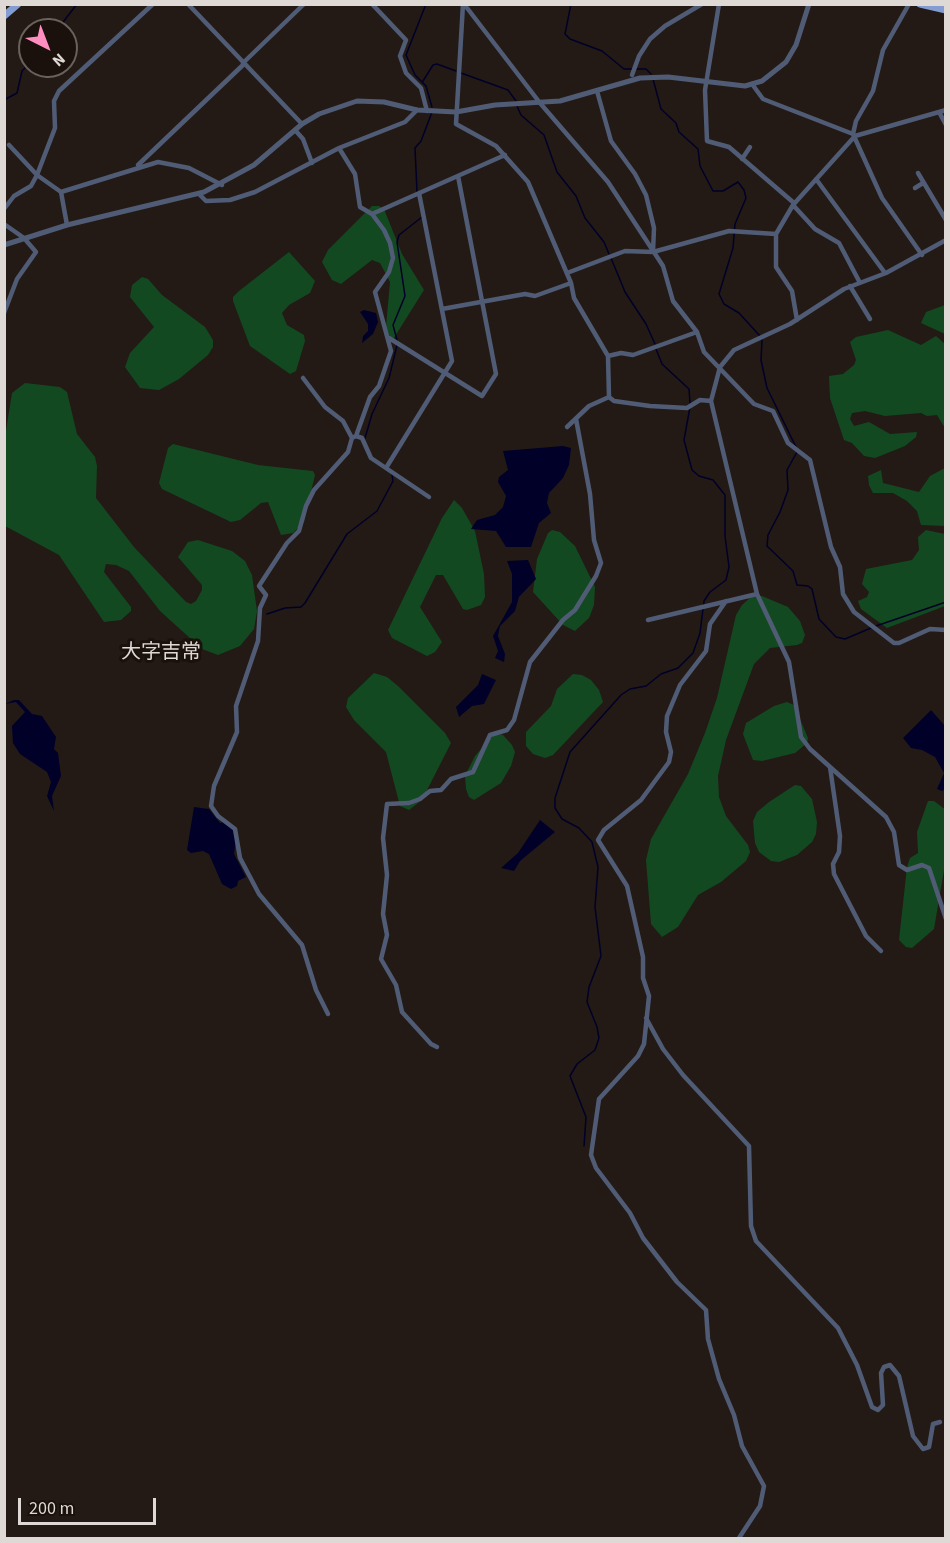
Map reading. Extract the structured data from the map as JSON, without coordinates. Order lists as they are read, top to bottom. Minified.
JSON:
{"districts":["大字吉常"],"scale_bar":"200 m","north":"bottom right"}
